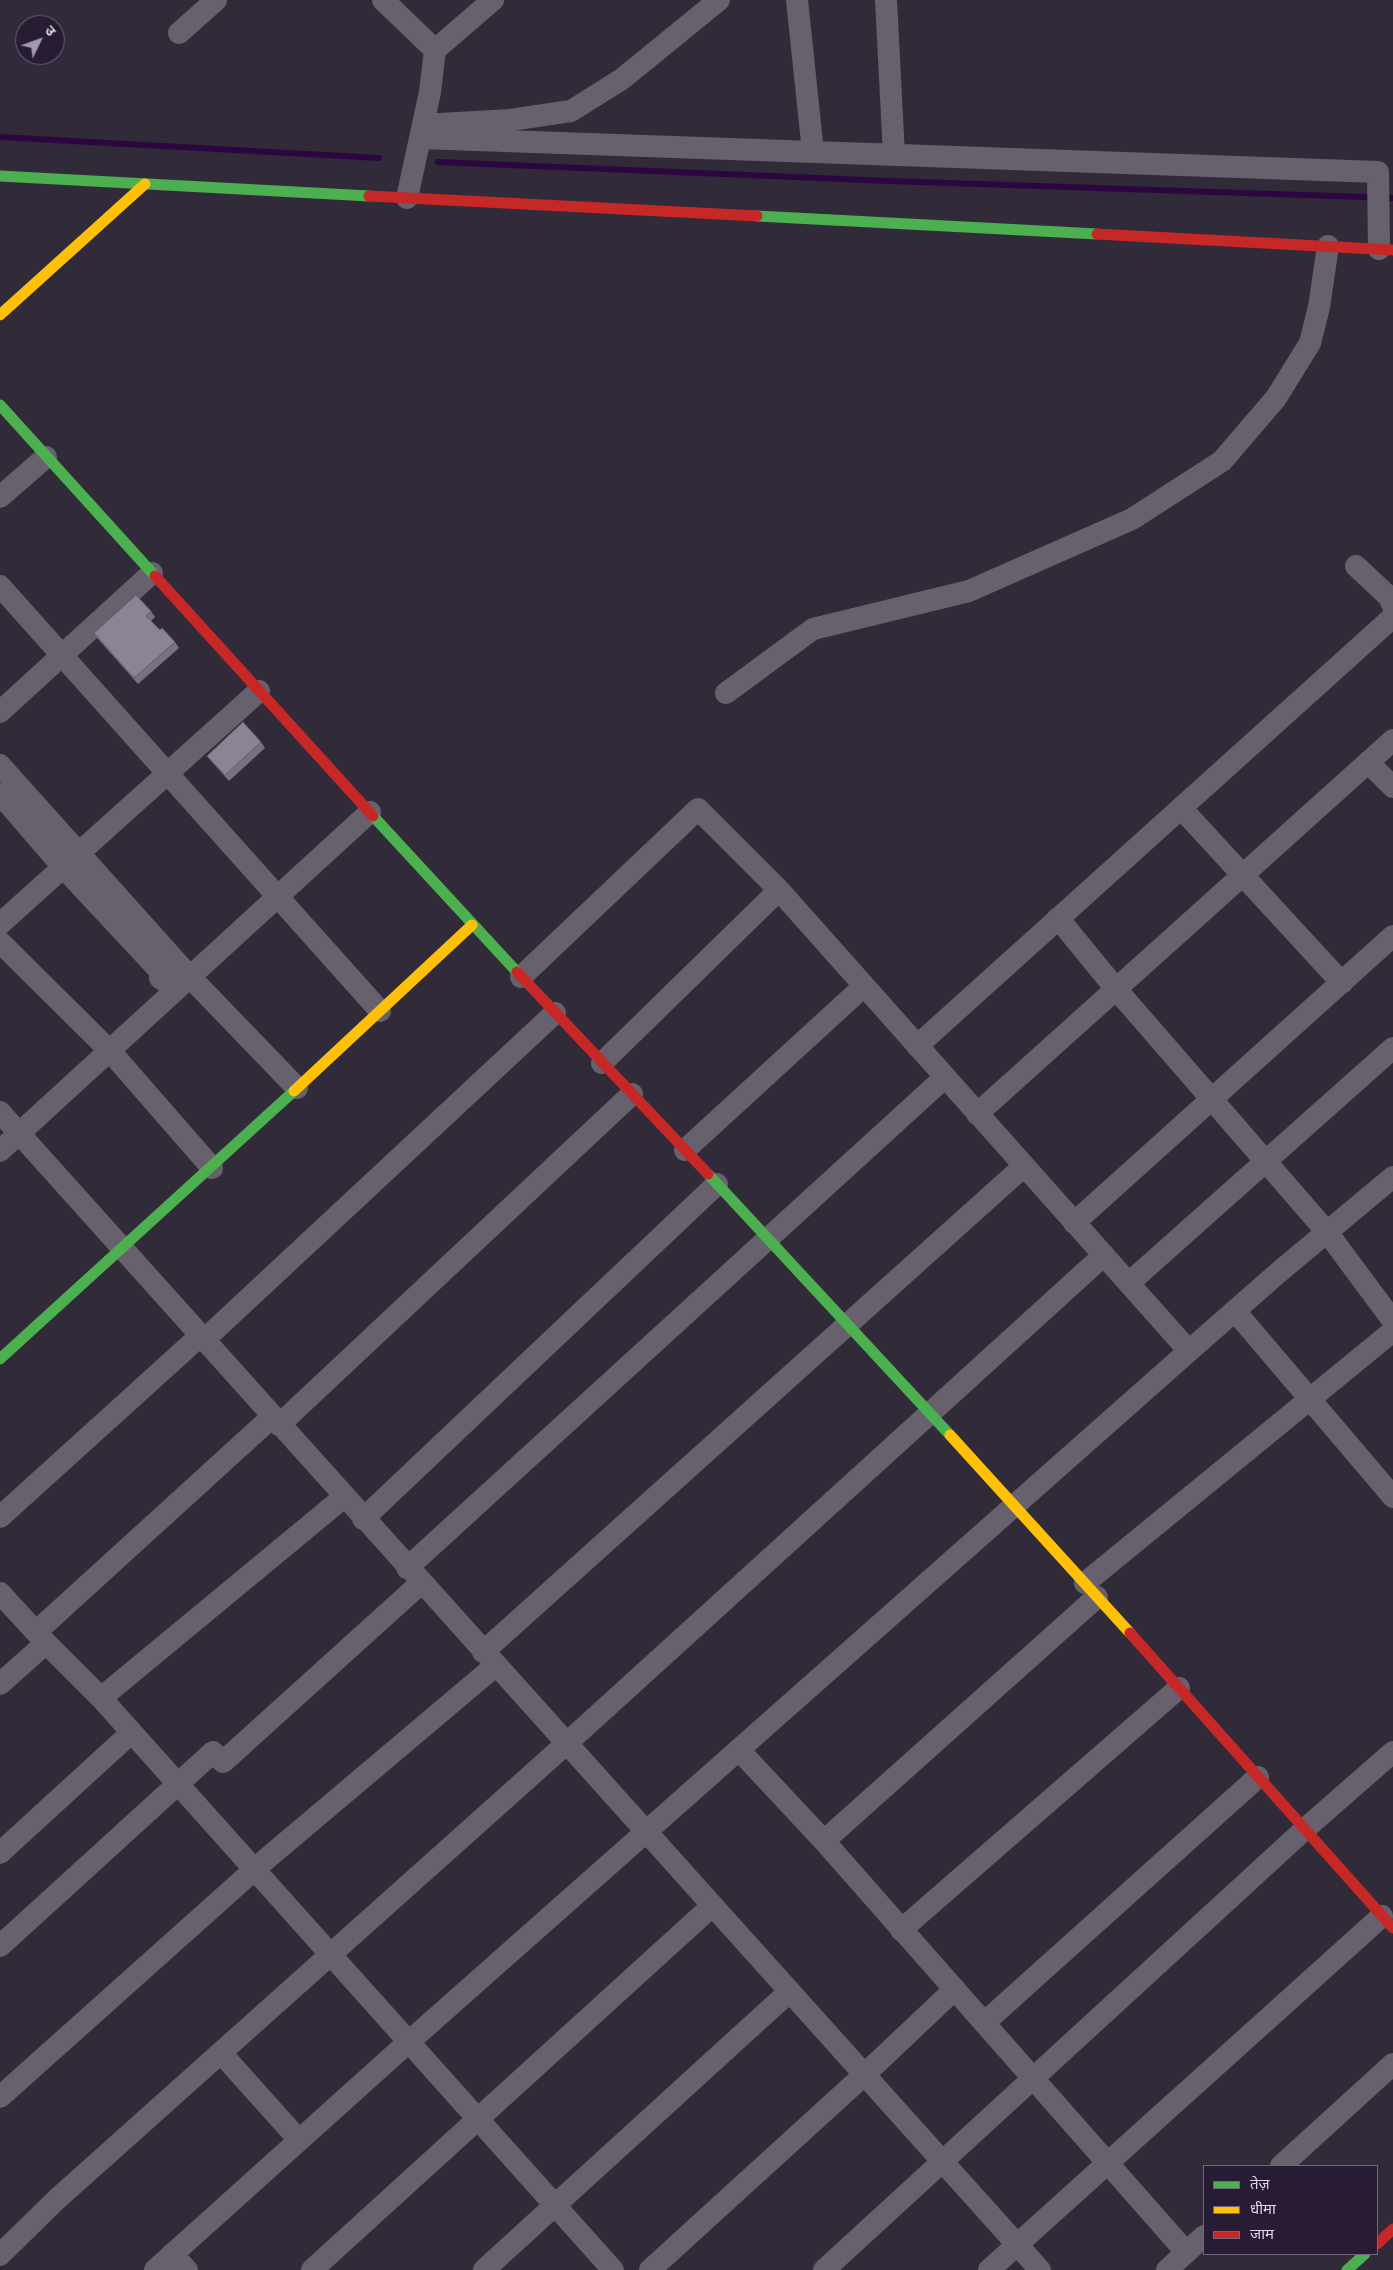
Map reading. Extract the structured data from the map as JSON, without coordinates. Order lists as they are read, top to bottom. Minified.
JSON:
{"legend":["तेज़","धीमा","जाम"],"north":"top right"}
